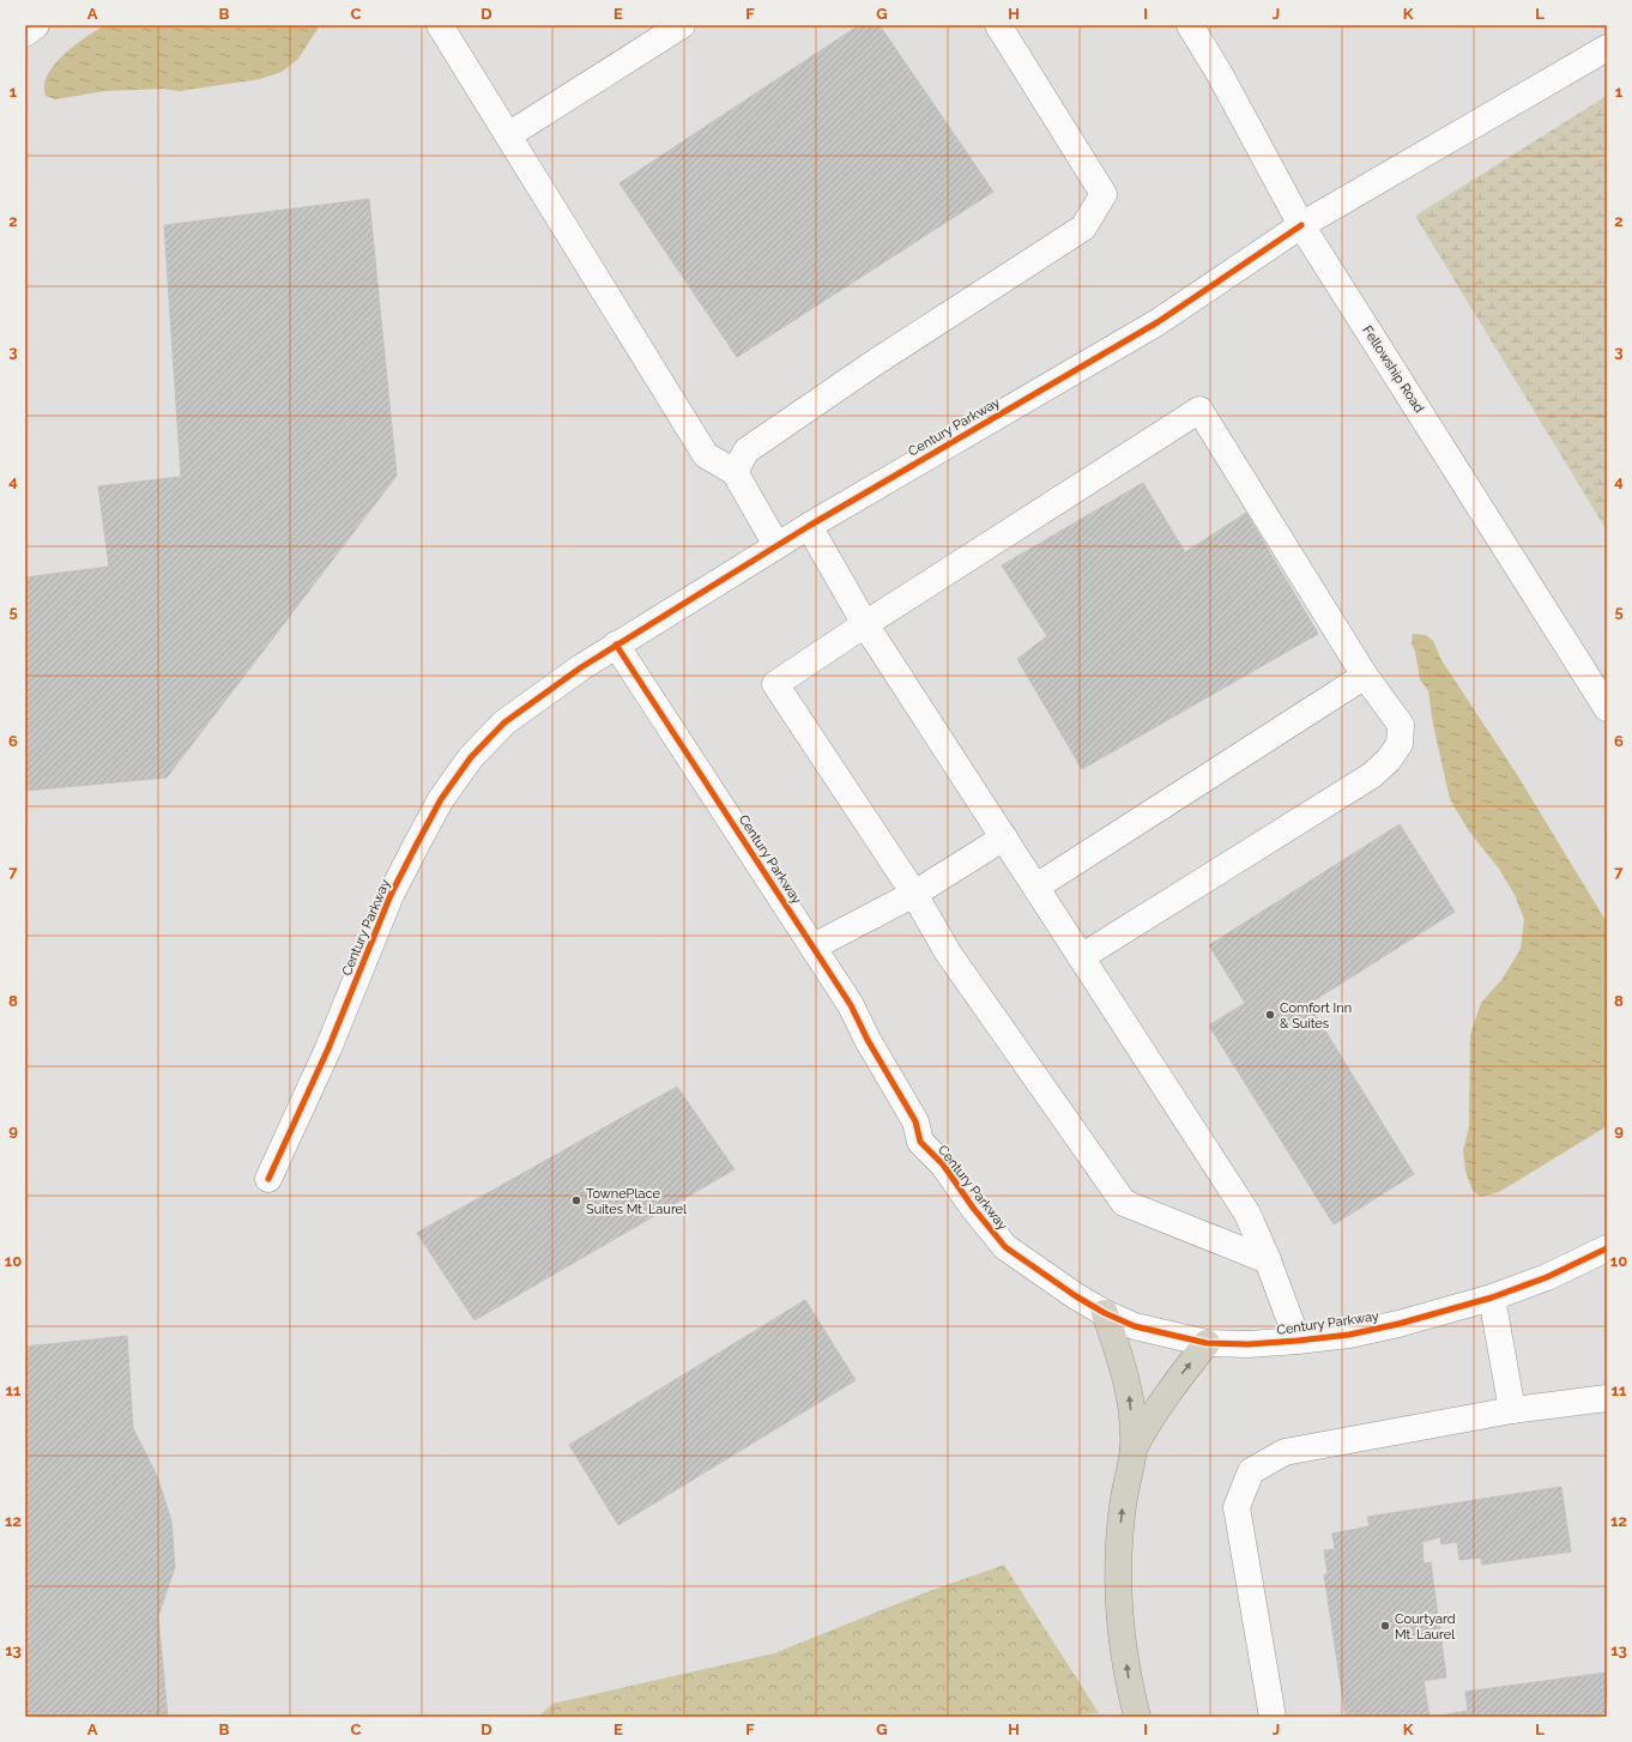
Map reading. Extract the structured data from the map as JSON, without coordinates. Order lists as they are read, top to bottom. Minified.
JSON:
{"streets":{"street":["Fellowship Road","Century Parkway"]},"crossings":[["Fellowship Road","Century Parkway"]],"places":["Comfort Inn & Suites","TownePlace Suites Mt. Laurel","Courtyard Mt. Laurel"],"grid":{"columns":["A","B","C","D","E","F","G","H","I","J","K","L"],"rows":["1","2","3","4","5","6","7","8","9","10","11","12","13"]}}
